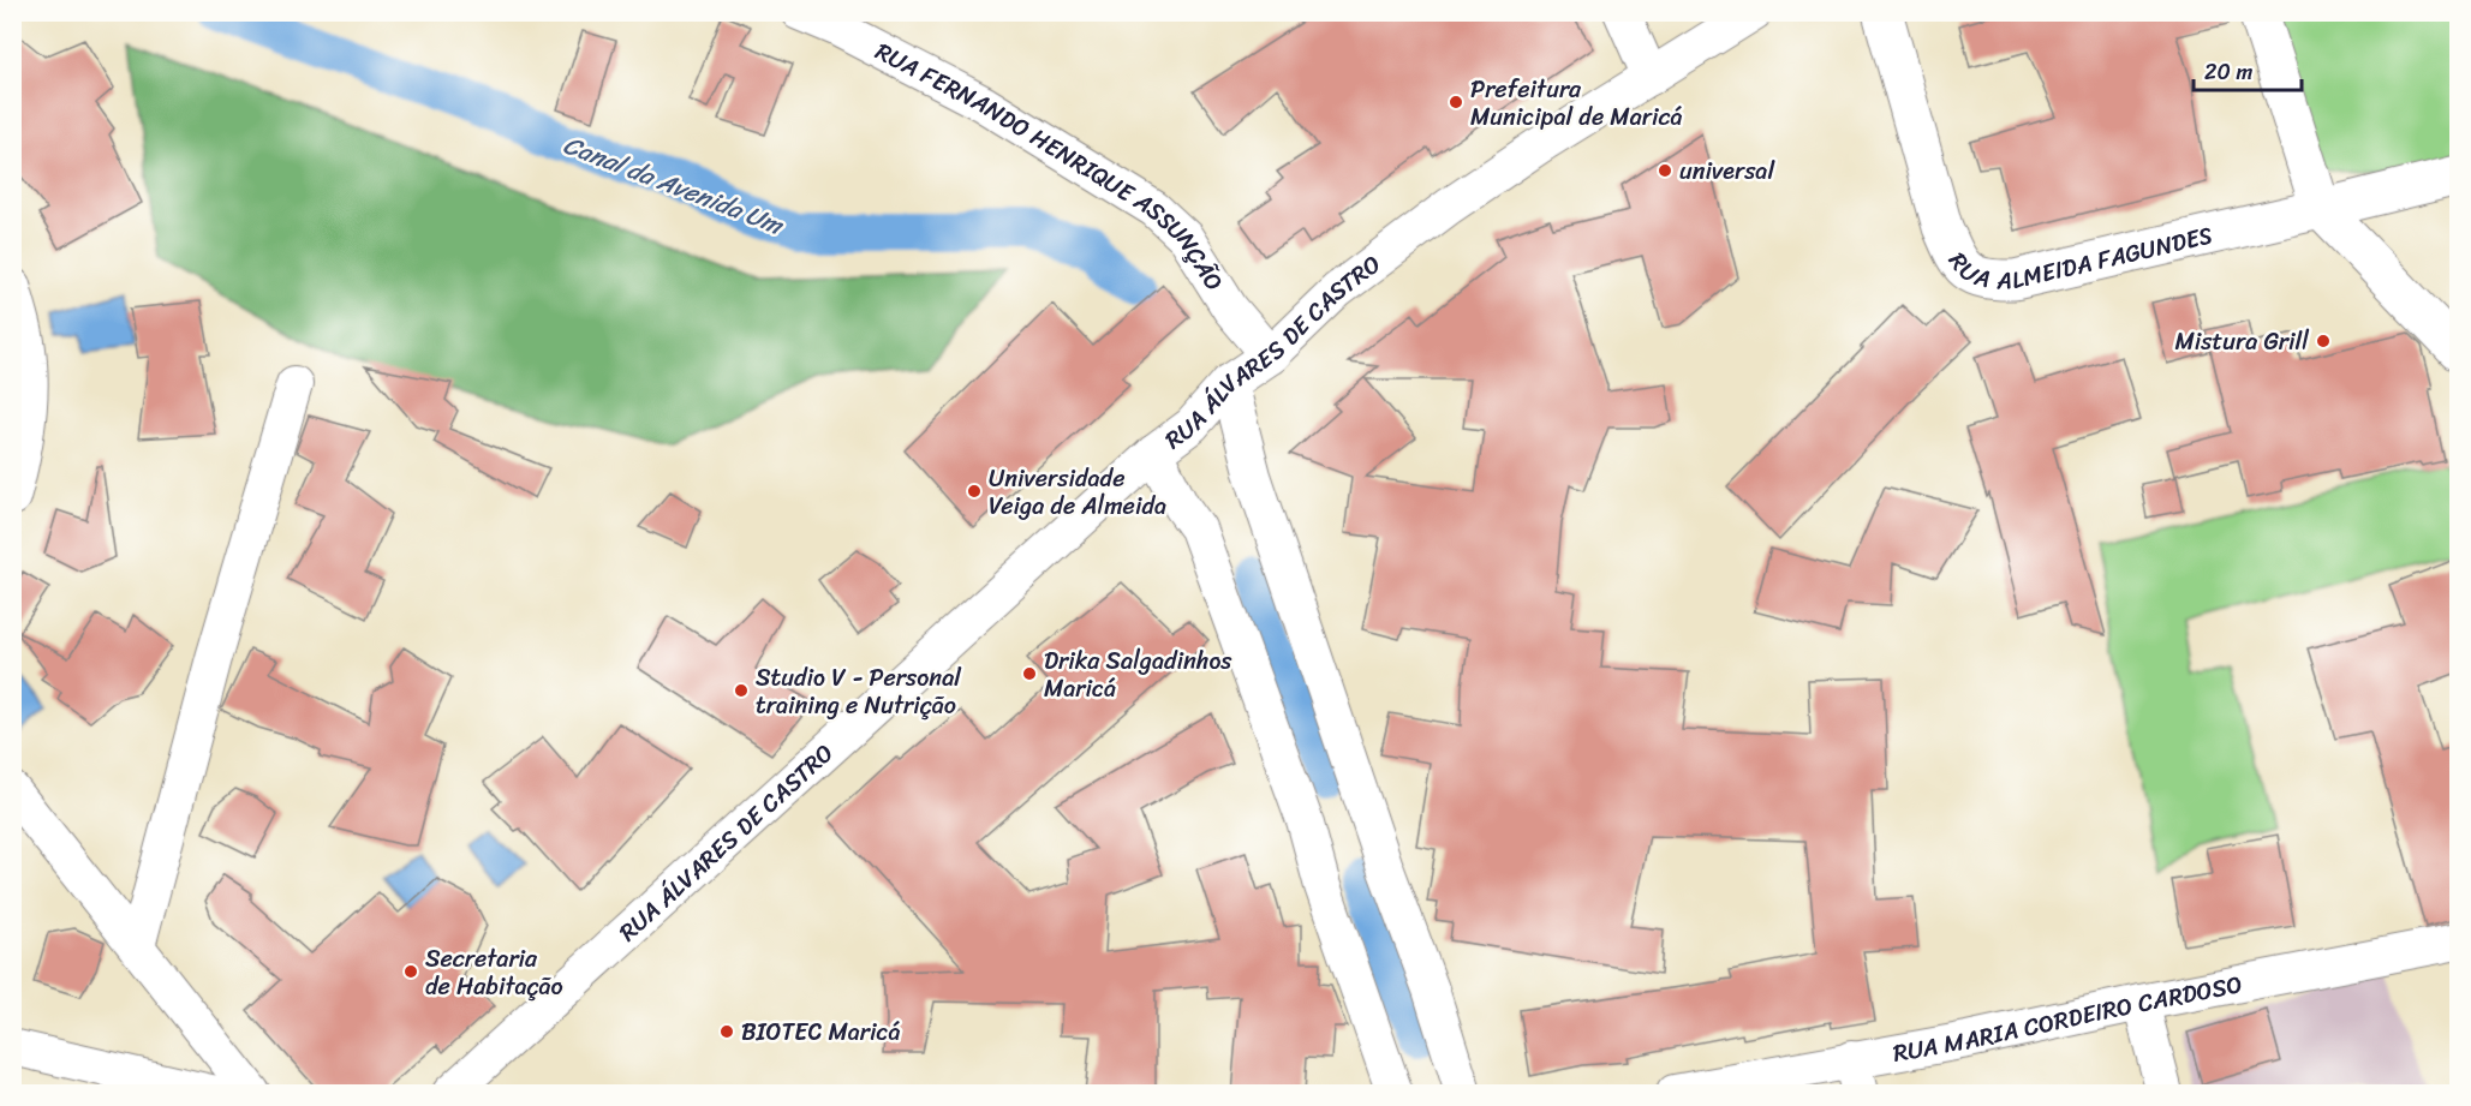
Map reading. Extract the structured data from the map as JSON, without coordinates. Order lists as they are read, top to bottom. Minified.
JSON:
{"streets":{"main road":["RUA ALMEIDA FAGUNDES"],"street":["RUA FERNANDO HENRIQUE ASSUNÇÃO","RUA ÁLVARES DE CASTRO","RUA MARIA CORDEIRO CARDOSO"]},"crossings":[["RUA FERNANDO HENRIQUE ASSUNÇÃO","RUA ÁLVARES DE CASTRO"]],"water":["Canal da Avenida Um"],"places":["Prefeitura Municipal de Maricá","universal","Mistura Grill","Universidade Veiga de Almeida","Drika Salgadinhos Maricá","Studio V - Personal training e Nutrição","Secretaria de Habitação","BIOTEC Maricá"],"scale_bar":"20 m"}
